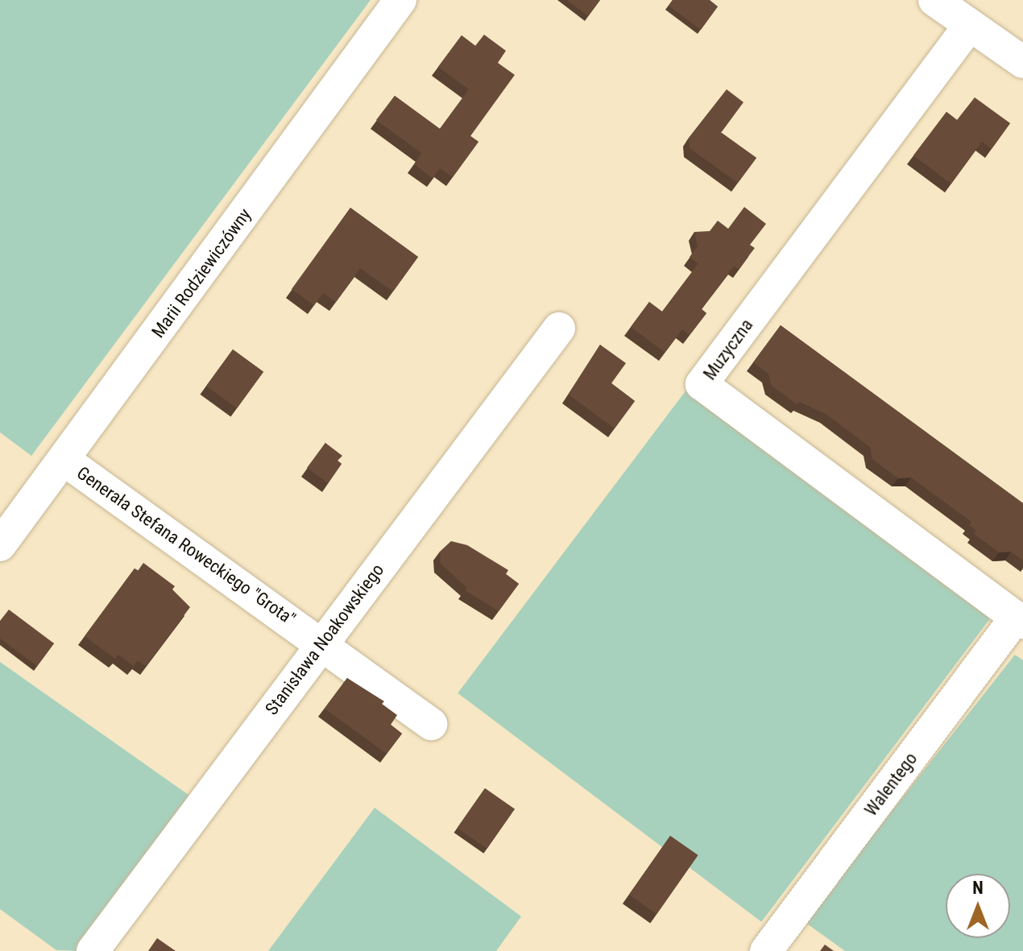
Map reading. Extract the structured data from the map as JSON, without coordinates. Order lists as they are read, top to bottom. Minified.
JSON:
{"streets":{"street":["Marii Rodziewiczówny","Muzyczna","Generała Stefana Roweckiego \"Grota\"","Stanisława Noakowskiego","Walentego"]},"crossings":[["Marii Rodziewiczówny","Generała Stefana Roweckiego \"Grota\""],["Muzyczna","Walentego"],["Generała Stefana Roweckiego \"Grota\"","Stanisława Noakowskiego"]],"north":"top"}
